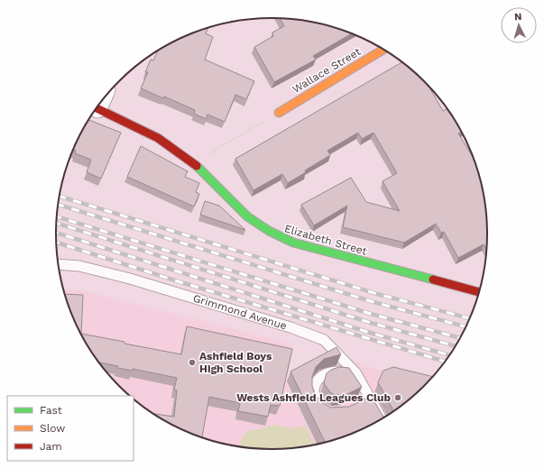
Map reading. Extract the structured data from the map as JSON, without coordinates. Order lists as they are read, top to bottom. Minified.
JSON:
{"streets":{"main road":["Wallace Street","Elizabeth Street"],"lane":["Grimmond Avenue"]},"places":["Ashfield Boys High School","Wests Ashfield Leagues Club"],"legend":["Fast","Slow","Jam"],"north":"top"}
